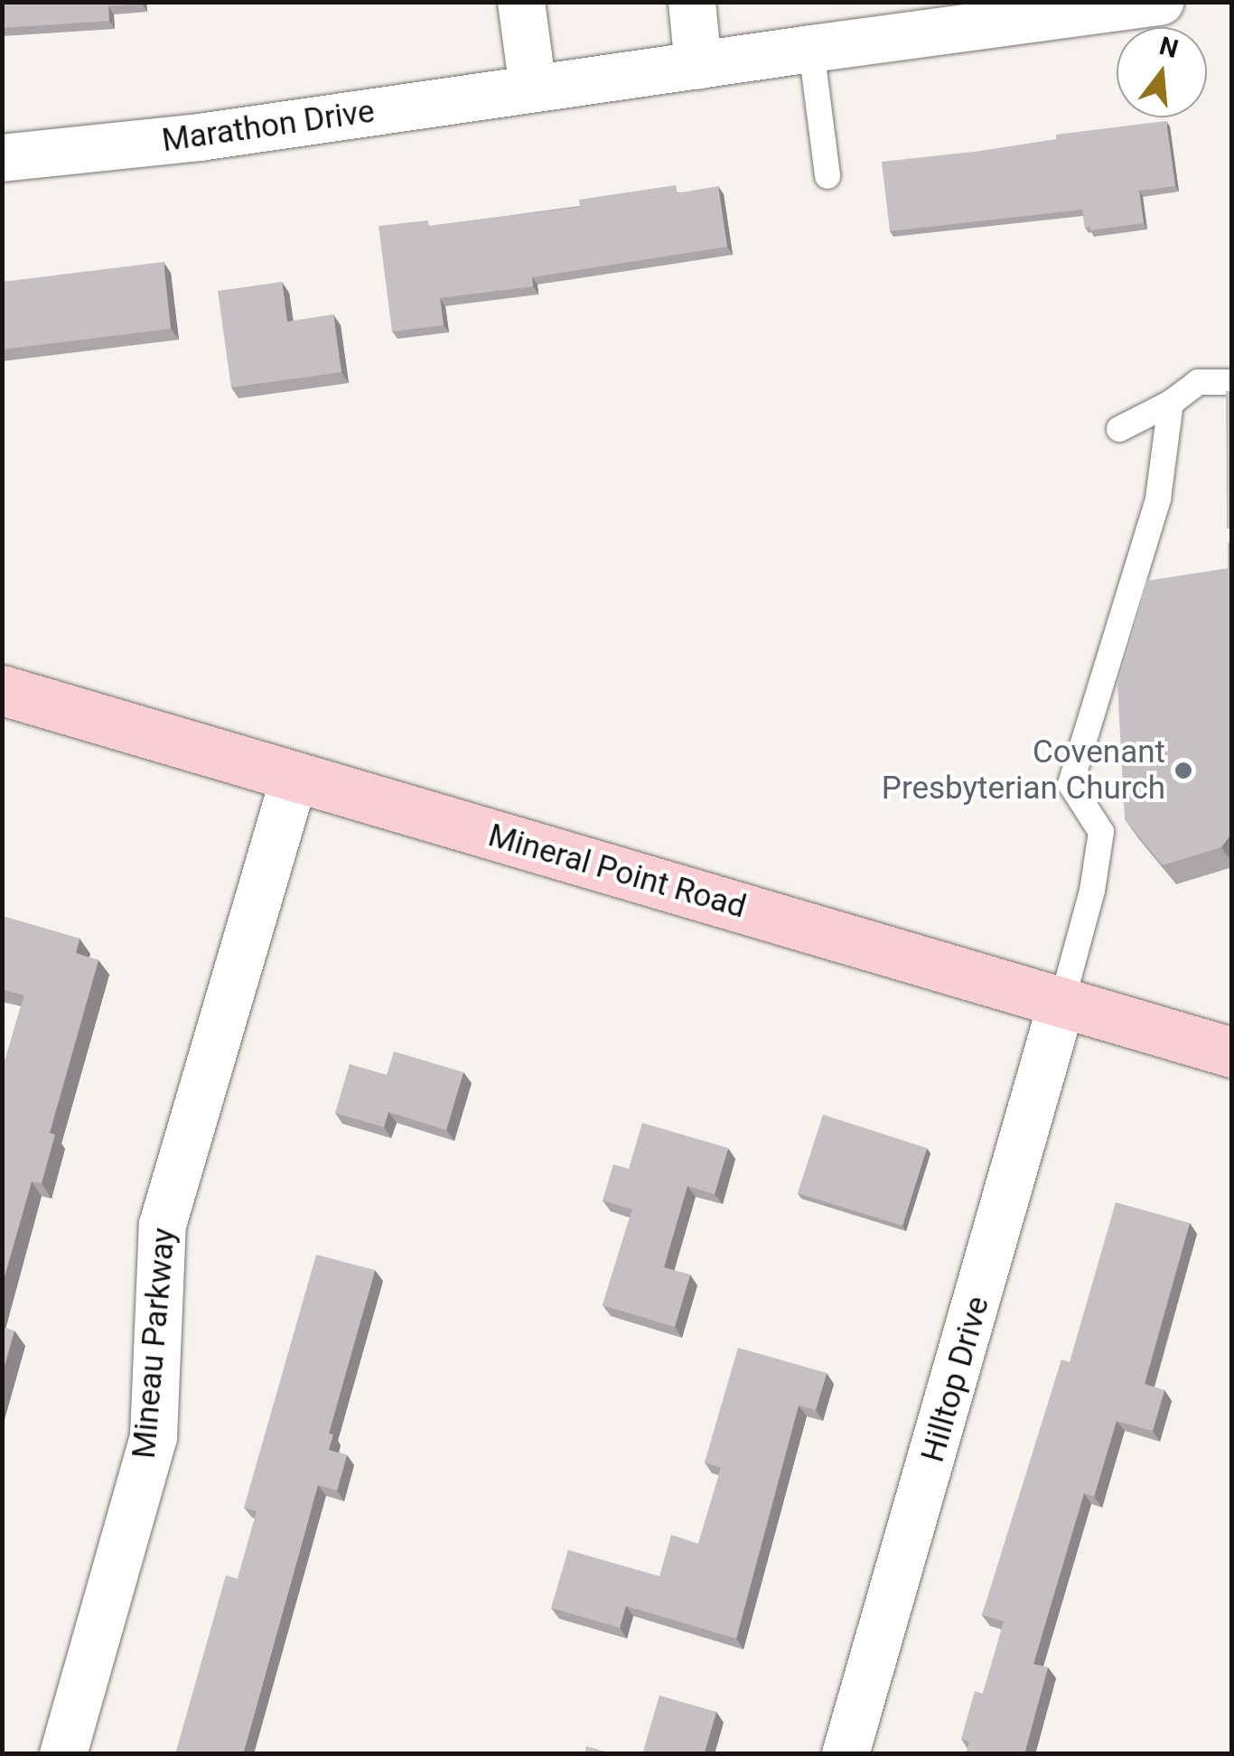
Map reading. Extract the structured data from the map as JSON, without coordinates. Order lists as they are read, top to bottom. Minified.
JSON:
{"streets":{"main road":["Mineral Point Road"],"street":["Marathon Drive","Mineau Parkway","Hilltop Drive"]},"crossings":[["Mineral Point Road","Mineau Parkway"],["Mineral Point Road","Hilltop Drive"]],"places":["Covenant Presbyterian Church"],"north":"top"}
